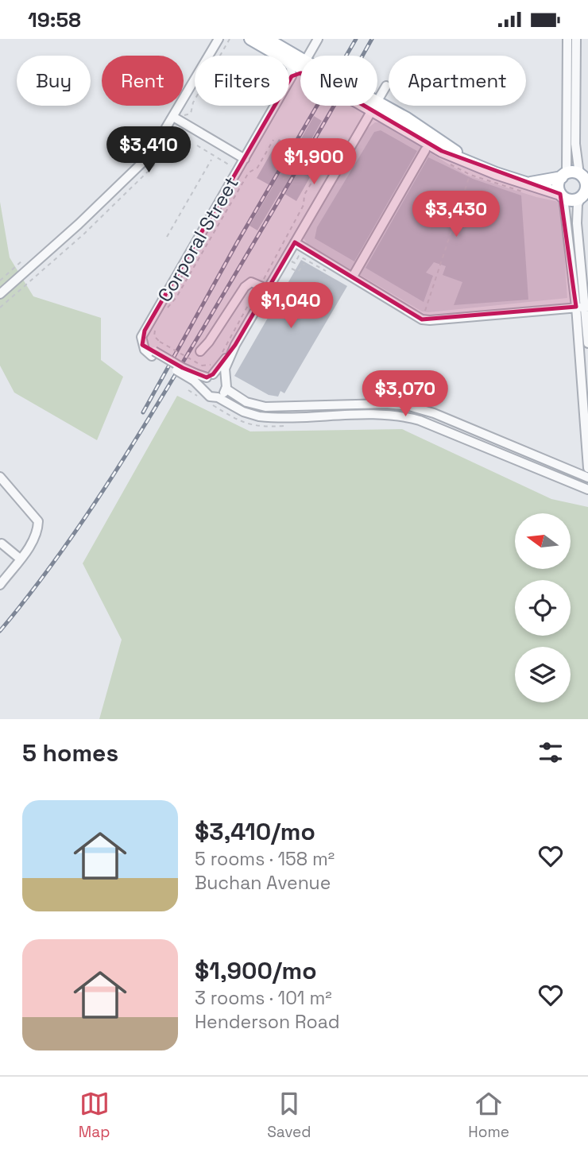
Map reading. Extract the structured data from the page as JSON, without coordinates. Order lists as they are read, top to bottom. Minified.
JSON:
{"streets":{"street":["Corporal Street"]},"north":"left","page":{"status":"19:58","chip":["Buy","Rent","Filters","New","Apartment"],"price":["$3,410","$1,900","$3,430","$1,040","$3,070"],"heading":"5 homes","list":[{"name":"$3,410/mo","note":"5 rooms · 158 m² · Buchan Avenue"},{"name":"$1,900/mo","note":"3 rooms · 101 m² · Henderson Road"}],"tabs":["Map","Saved","Home"]}}
